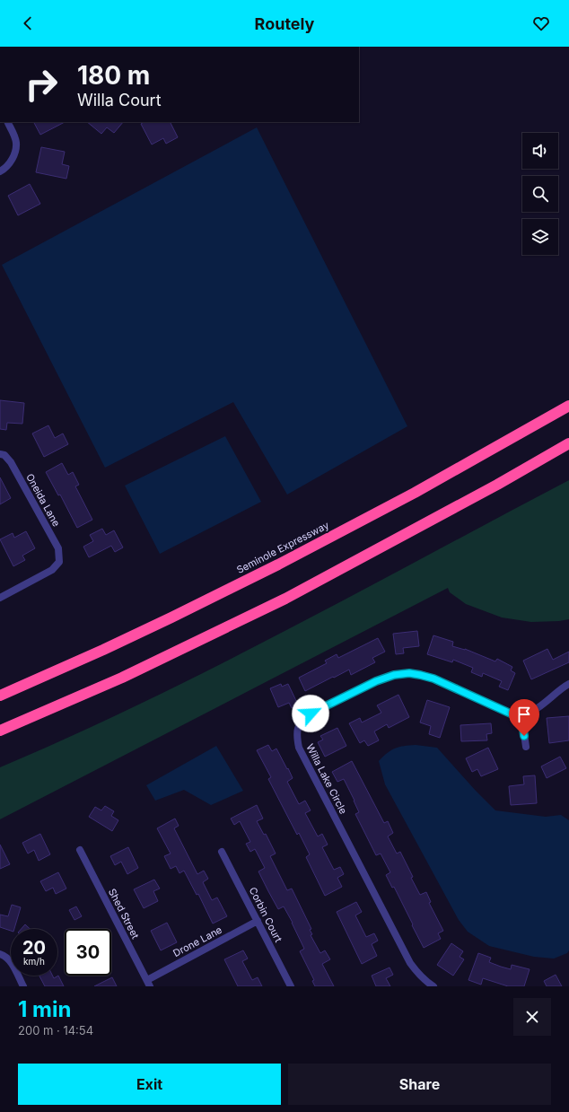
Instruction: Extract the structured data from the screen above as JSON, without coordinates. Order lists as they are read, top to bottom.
{
  "streets": {
    "highway": ["Seminole Expressway"],
    "street": [
      "Oneida Lane",
      "Willa Lake Circle",
      "Shed Street",
      "Corbin Court",
      "Drone Lane"
    ]
  },
  "crossings": [
    ["Shed Street", "Drone Lane"],
    ["Corbin Court", "Drone Lane"]
  ],
  "page": {
    "header": "Routely",
    "turn": ["180 m", "Willa Court"],
    "speed": "20 km/h",
    "limit": "30",
    "heading": ["1 min", "200 m · 14:54"],
    "buttons": ["Exit", "Share"]
  }
}
